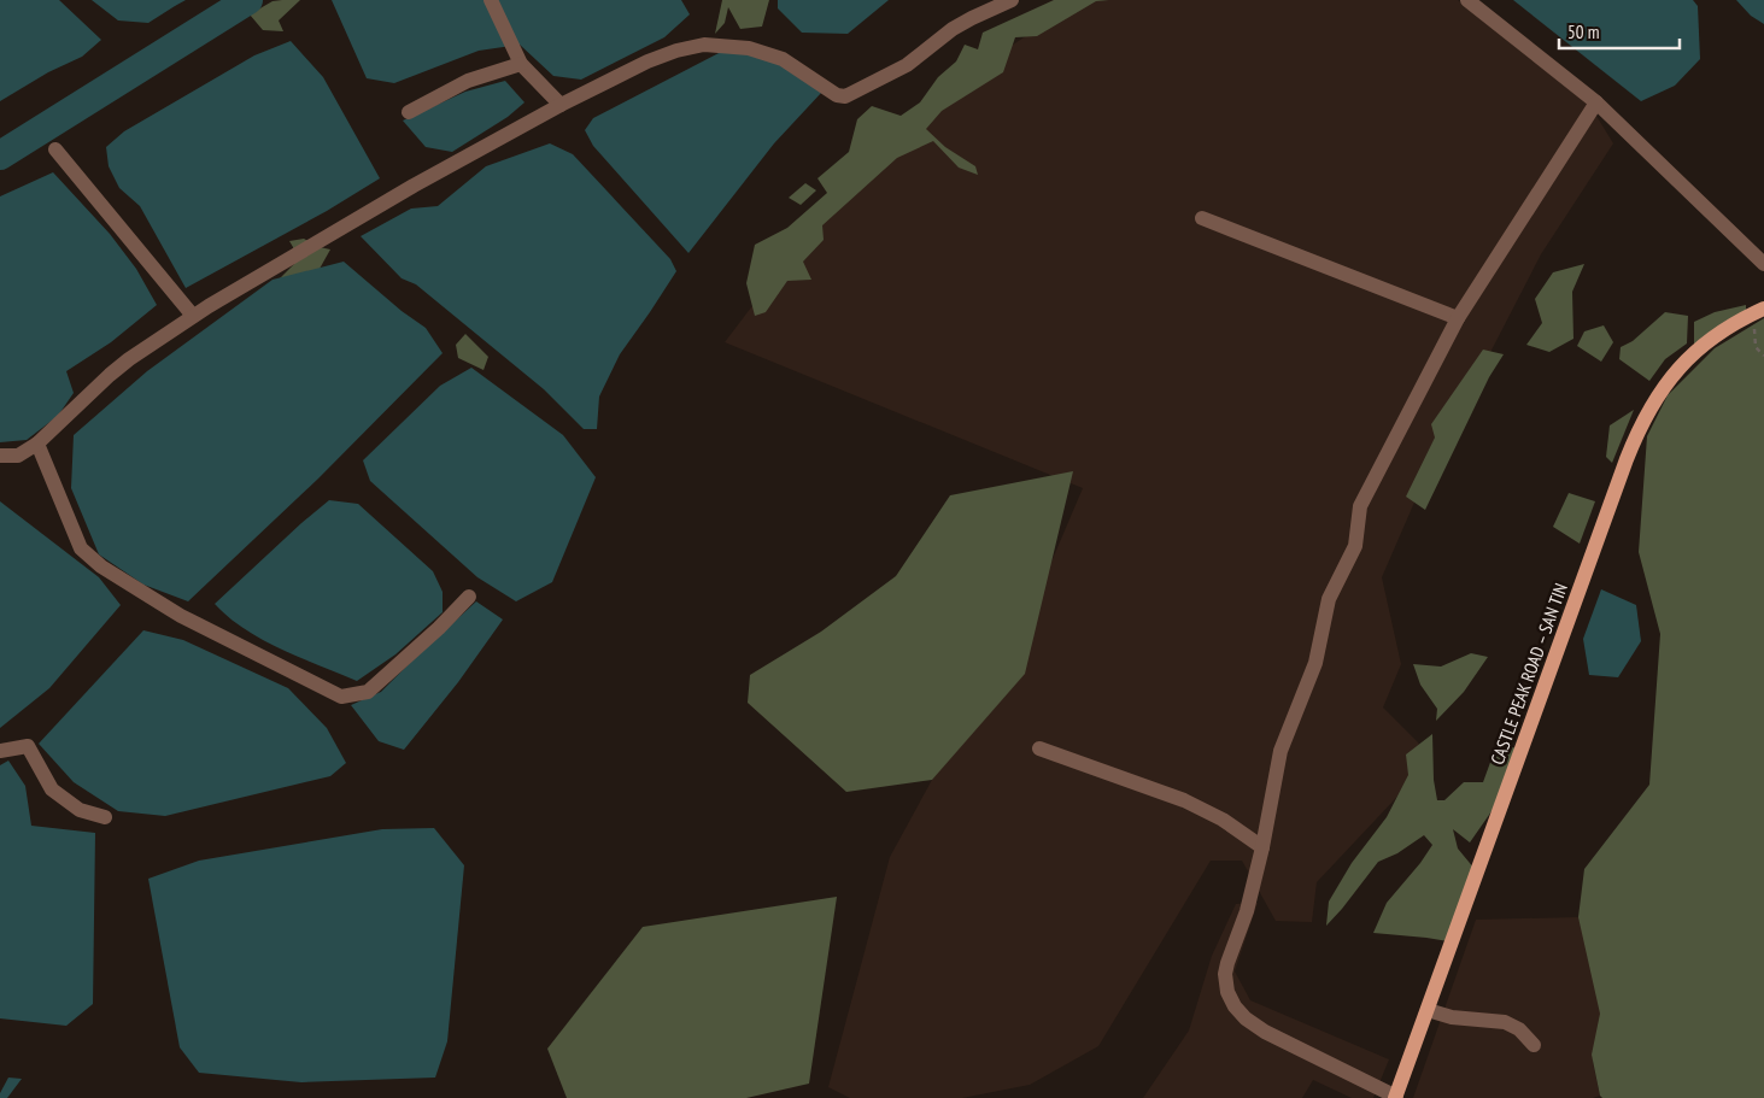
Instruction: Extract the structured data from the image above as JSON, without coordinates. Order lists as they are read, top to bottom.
{
  "streets": {
    "main road": ["CASTLE PEAK ROAD – SAN TIN"]
  },
  "scale_bar": "50 m"
}
